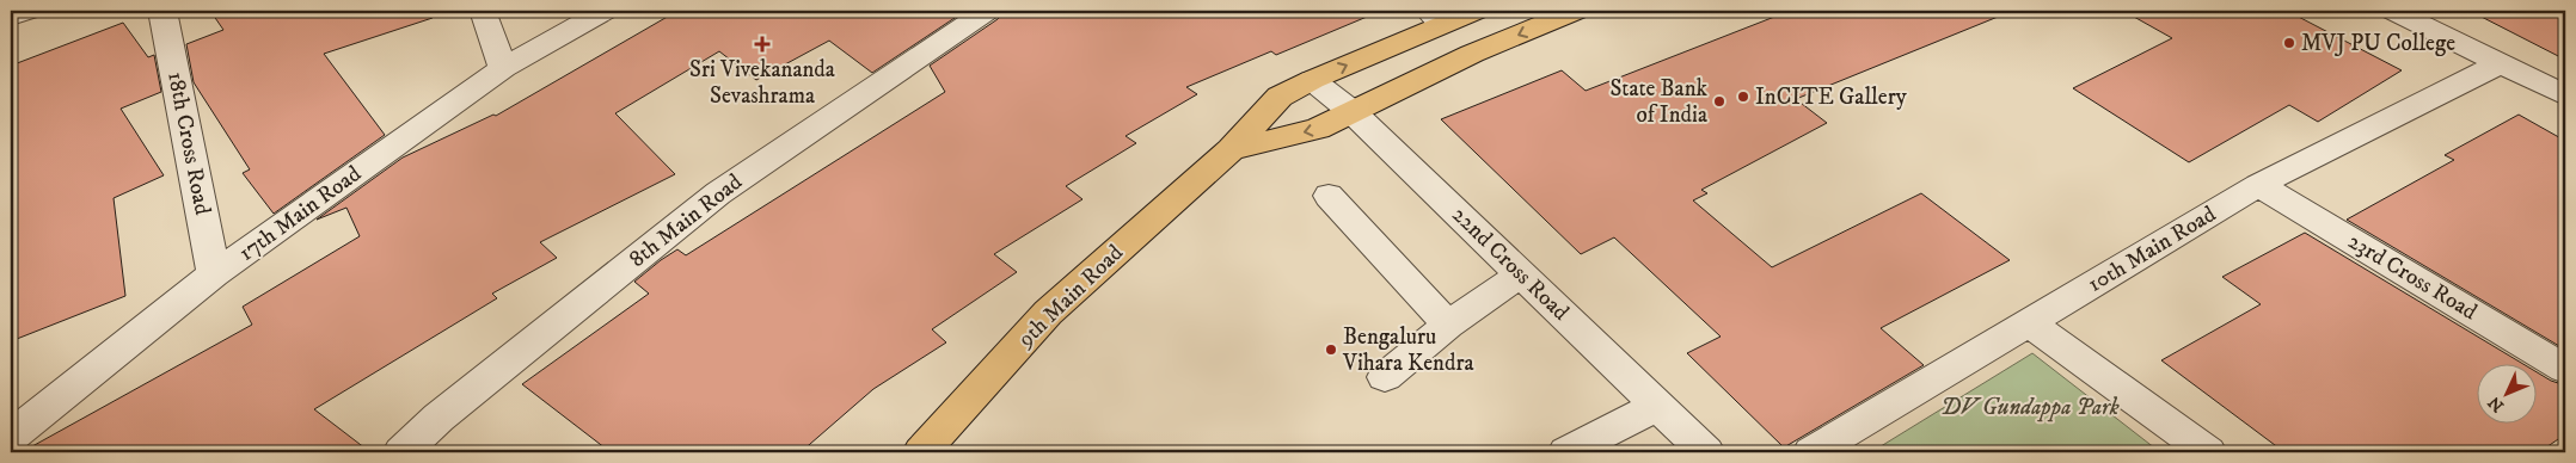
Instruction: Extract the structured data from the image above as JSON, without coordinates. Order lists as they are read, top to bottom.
{
  "streets": {
    "main road": ["9th Main Road"],
    "street": [
      "18th Cross Road",
      "17th Main Road",
      "8th Main Road",
      "10th Main Road",
      "22nd Cross Road",
      "23rd Cross Road"
    ]
  },
  "crossings": [
    ["18th Cross Road", "17th Main Road"],
    ["10th Main Road", "23rd Cross Road"],
    ["22nd Cross Road", "9th Main Road"]
  ],
  "parks": ["DV Gundappa Park"],
  "places": {
    "other": [
      "MVJ PU College",
      "InCITE Gallery",
      "State Bank of India",
      "Bengaluru Vihara Kendra"
    ],
    "health": ["Sri Vivekananda Sevashrama"]
  },
  "north": "bottom left"
}
